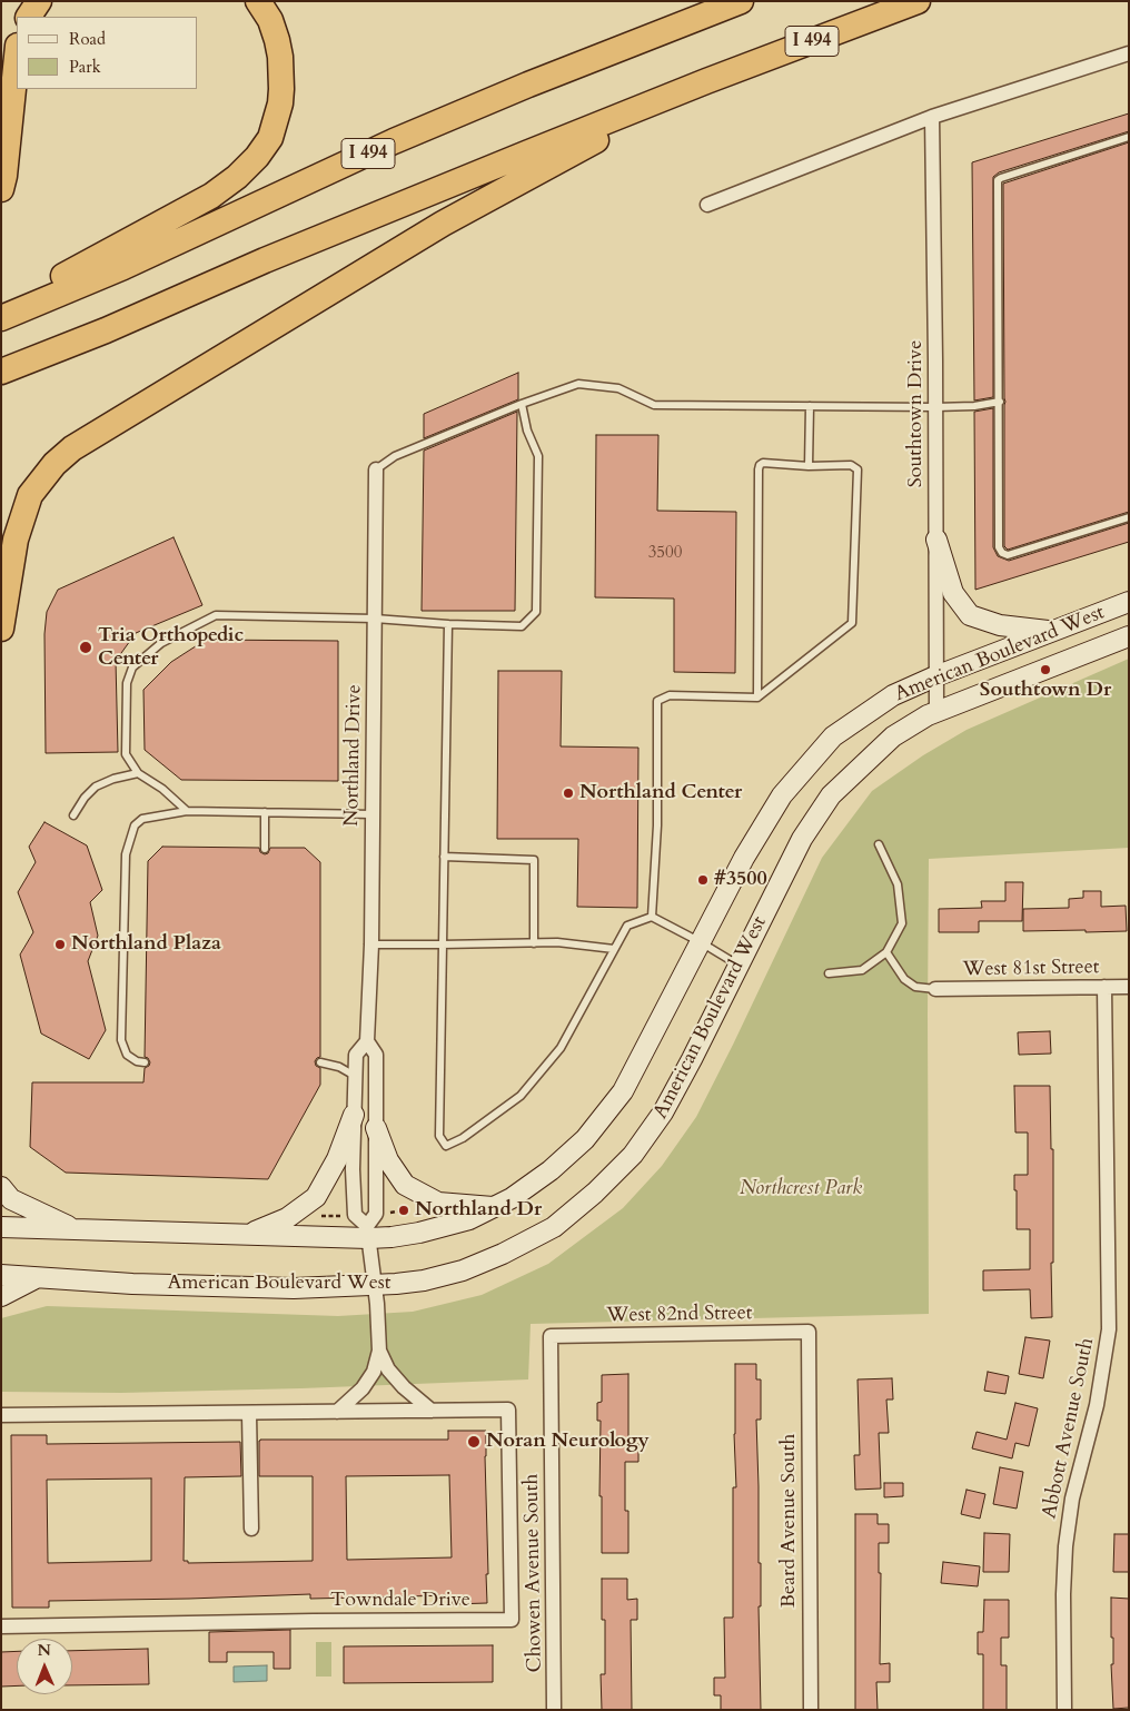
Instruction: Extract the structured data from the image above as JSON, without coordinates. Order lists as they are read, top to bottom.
{
  "streets": {
    "highway": ["I 494"],
    "main road": ["American Boulevard West"],
    "street": [
      "Southtown Drive",
      "Northland Drive",
      "West 81st Street",
      "West 82nd Street",
      "Abbott Avenue South",
      "Beard Avenue South",
      "Chowen Avenue South",
      "Towndale Drive"
    ]
  },
  "crossings": [
    ["Southtown Drive", "American Boulevard West"],
    ["American Boulevard West", "Northland Drive"],
    ["West 81st Street", "Abbott Avenue South"],
    ["West 82nd Street", "Beard Avenue South"],
    ["West 82nd Street", "Chowen Avenue South"]
  ],
  "parks": ["Northcrest Park"],
  "places": [
    "Tria Orthopedic Center",
    "Southtown Dr",
    "Northland Center",
    "#3500",
    "Northland Plaza",
    "Northland Dr",
    "Noran Neurology"
  ],
  "house_numbers": ["3500"],
  "legend": ["Road", "Park"],
  "north": "top"
}
